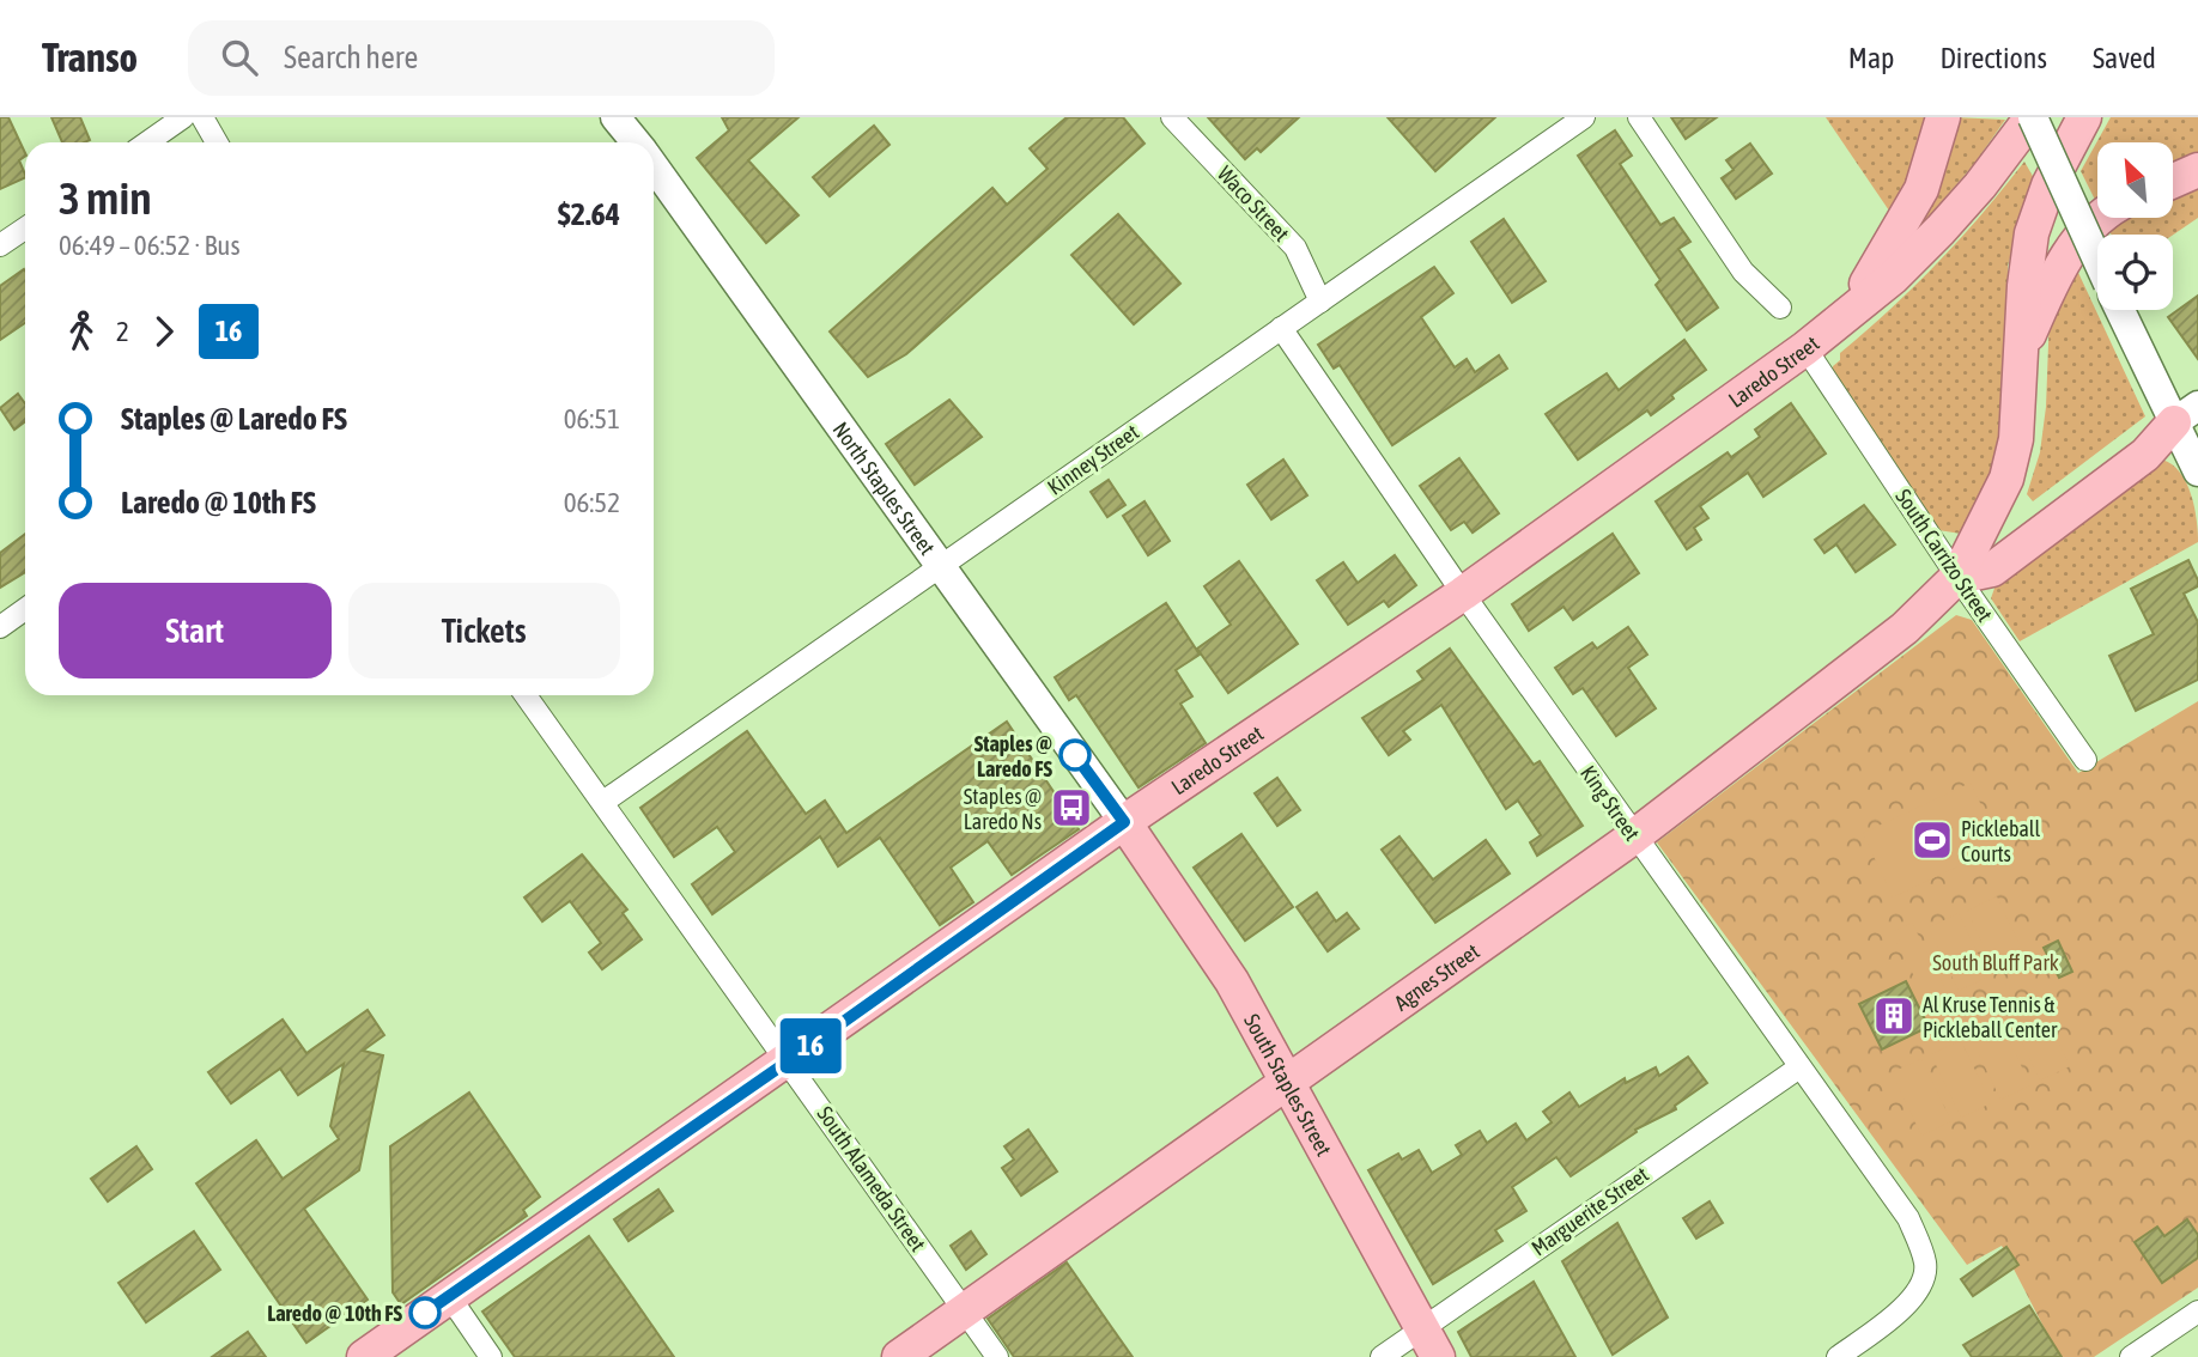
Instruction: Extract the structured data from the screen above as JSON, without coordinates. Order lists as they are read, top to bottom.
{
  "streets": {
    "main road": [
      "Laredo Street",
      "North Staples Street",
      "Agnes Street",
      "South Staples Street"
    ],
    "street": [
      "Waco Street",
      "Kinney Street",
      "South Carrizo Street",
      "King Street",
      "South Alameda Street",
      "Marguerite Street"
    ]
  },
  "crossings": [
    ["Waco Street", "Kinney Street"],
    ["Laredo Street", "North Staples Street"],
    ["Laredo Street", "South Carrizo Street"],
    ["Laredo Street", "King Street"],
    ["Laredo Street", "South Staples Street"],
    ["Laredo Street", "South Alameda Street"],
    ["Kinney Street", "North Staples Street"],
    ["Kinney Street", "King Street"],
    ["Kinney Street", "South Alameda Street"],
    ["North Staples Street", "South Staples Street"],
    ["South Carrizo Street", "Agnes Street"],
    ["King Street", "Agnes Street"],
    ["King Street", "Marguerite Street"],
    ["Agnes Street", "South Staples Street"],
    ["Agnes Street", "South Alameda Street"],
    ["South Staples Street", "Marguerite Street"]
  ],
  "parks": ["South Bluff Park"],
  "places": {
    "other": ["Staples @ Laredo FS", "Laredo @ 10th FS"],
    "bus stop": ["Staples @ Laredo Ns"],
    "sports": ["Pickleball Courts"],
    "building": ["Al Kruse Tennis & Pickleball Center"]
  },
  "lines": ["bus line 16"],
  "north": "top left",
  "page": {
    "header": "Transo",
    "search": "Search here",
    "nav": ["Map", "Directions", "Saved"],
    "on_map": "16",
    "heading": ["3 min", "06:49 – 06:52 · Bus", "$2.64"],
    "legs": ["2", "16"],
    "list": [
      {
        "name": "Staples @ Laredo FS",
        "value": "06:51"
      },
      {
        "name": "Laredo @ 10th FS",
        "value": "06:52"
      }
    ],
    "buttons": ["Start", "Tickets"]
  }
}
